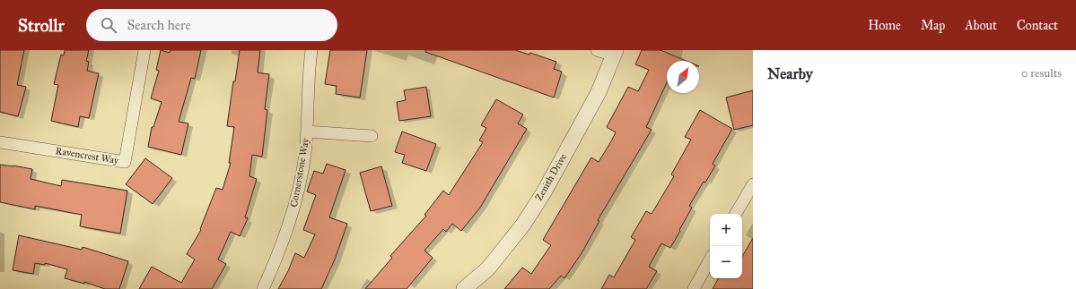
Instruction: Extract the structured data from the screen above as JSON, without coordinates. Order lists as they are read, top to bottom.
{
  "streets": {
    "street": ["Ravencrest Way", "Cornerstone Way", "Zenith Drive"]
  },
  "north": "top right",
  "page": {
    "header": "Strollr",
    "search": "Search here",
    "nav": [
      "Home",
      "Map",
      "About",
      "Contact"
    ],
    "heading": ["Nearby", "0 results"],
    "map_buttons": ["+", "−"]
  }
}
